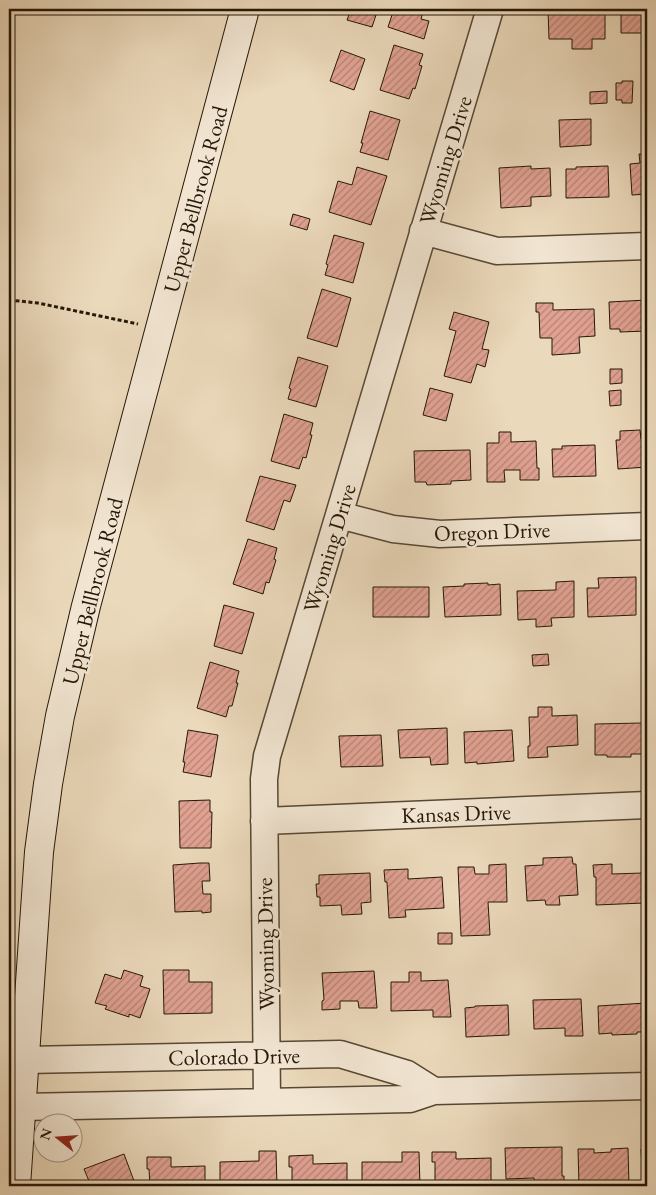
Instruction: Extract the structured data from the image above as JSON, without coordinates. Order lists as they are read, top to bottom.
{
  "streets": {
    "main road": ["Upper Bellbrook Road"],
    "street": [
      "Wyoming Drive",
      "Oregon Drive",
      "Kansas Drive",
      "Colorado Drive"
    ]
  },
  "crossings": [
    ["Wyoming Drive", "Oregon Drive"],
    ["Wyoming Drive", "Kansas Drive"],
    ["Wyoming Drive", "Colorado Drive"],
    ["Upper Bellbrook Road", "Colorado Drive"]
  ],
  "north": "left"
}
